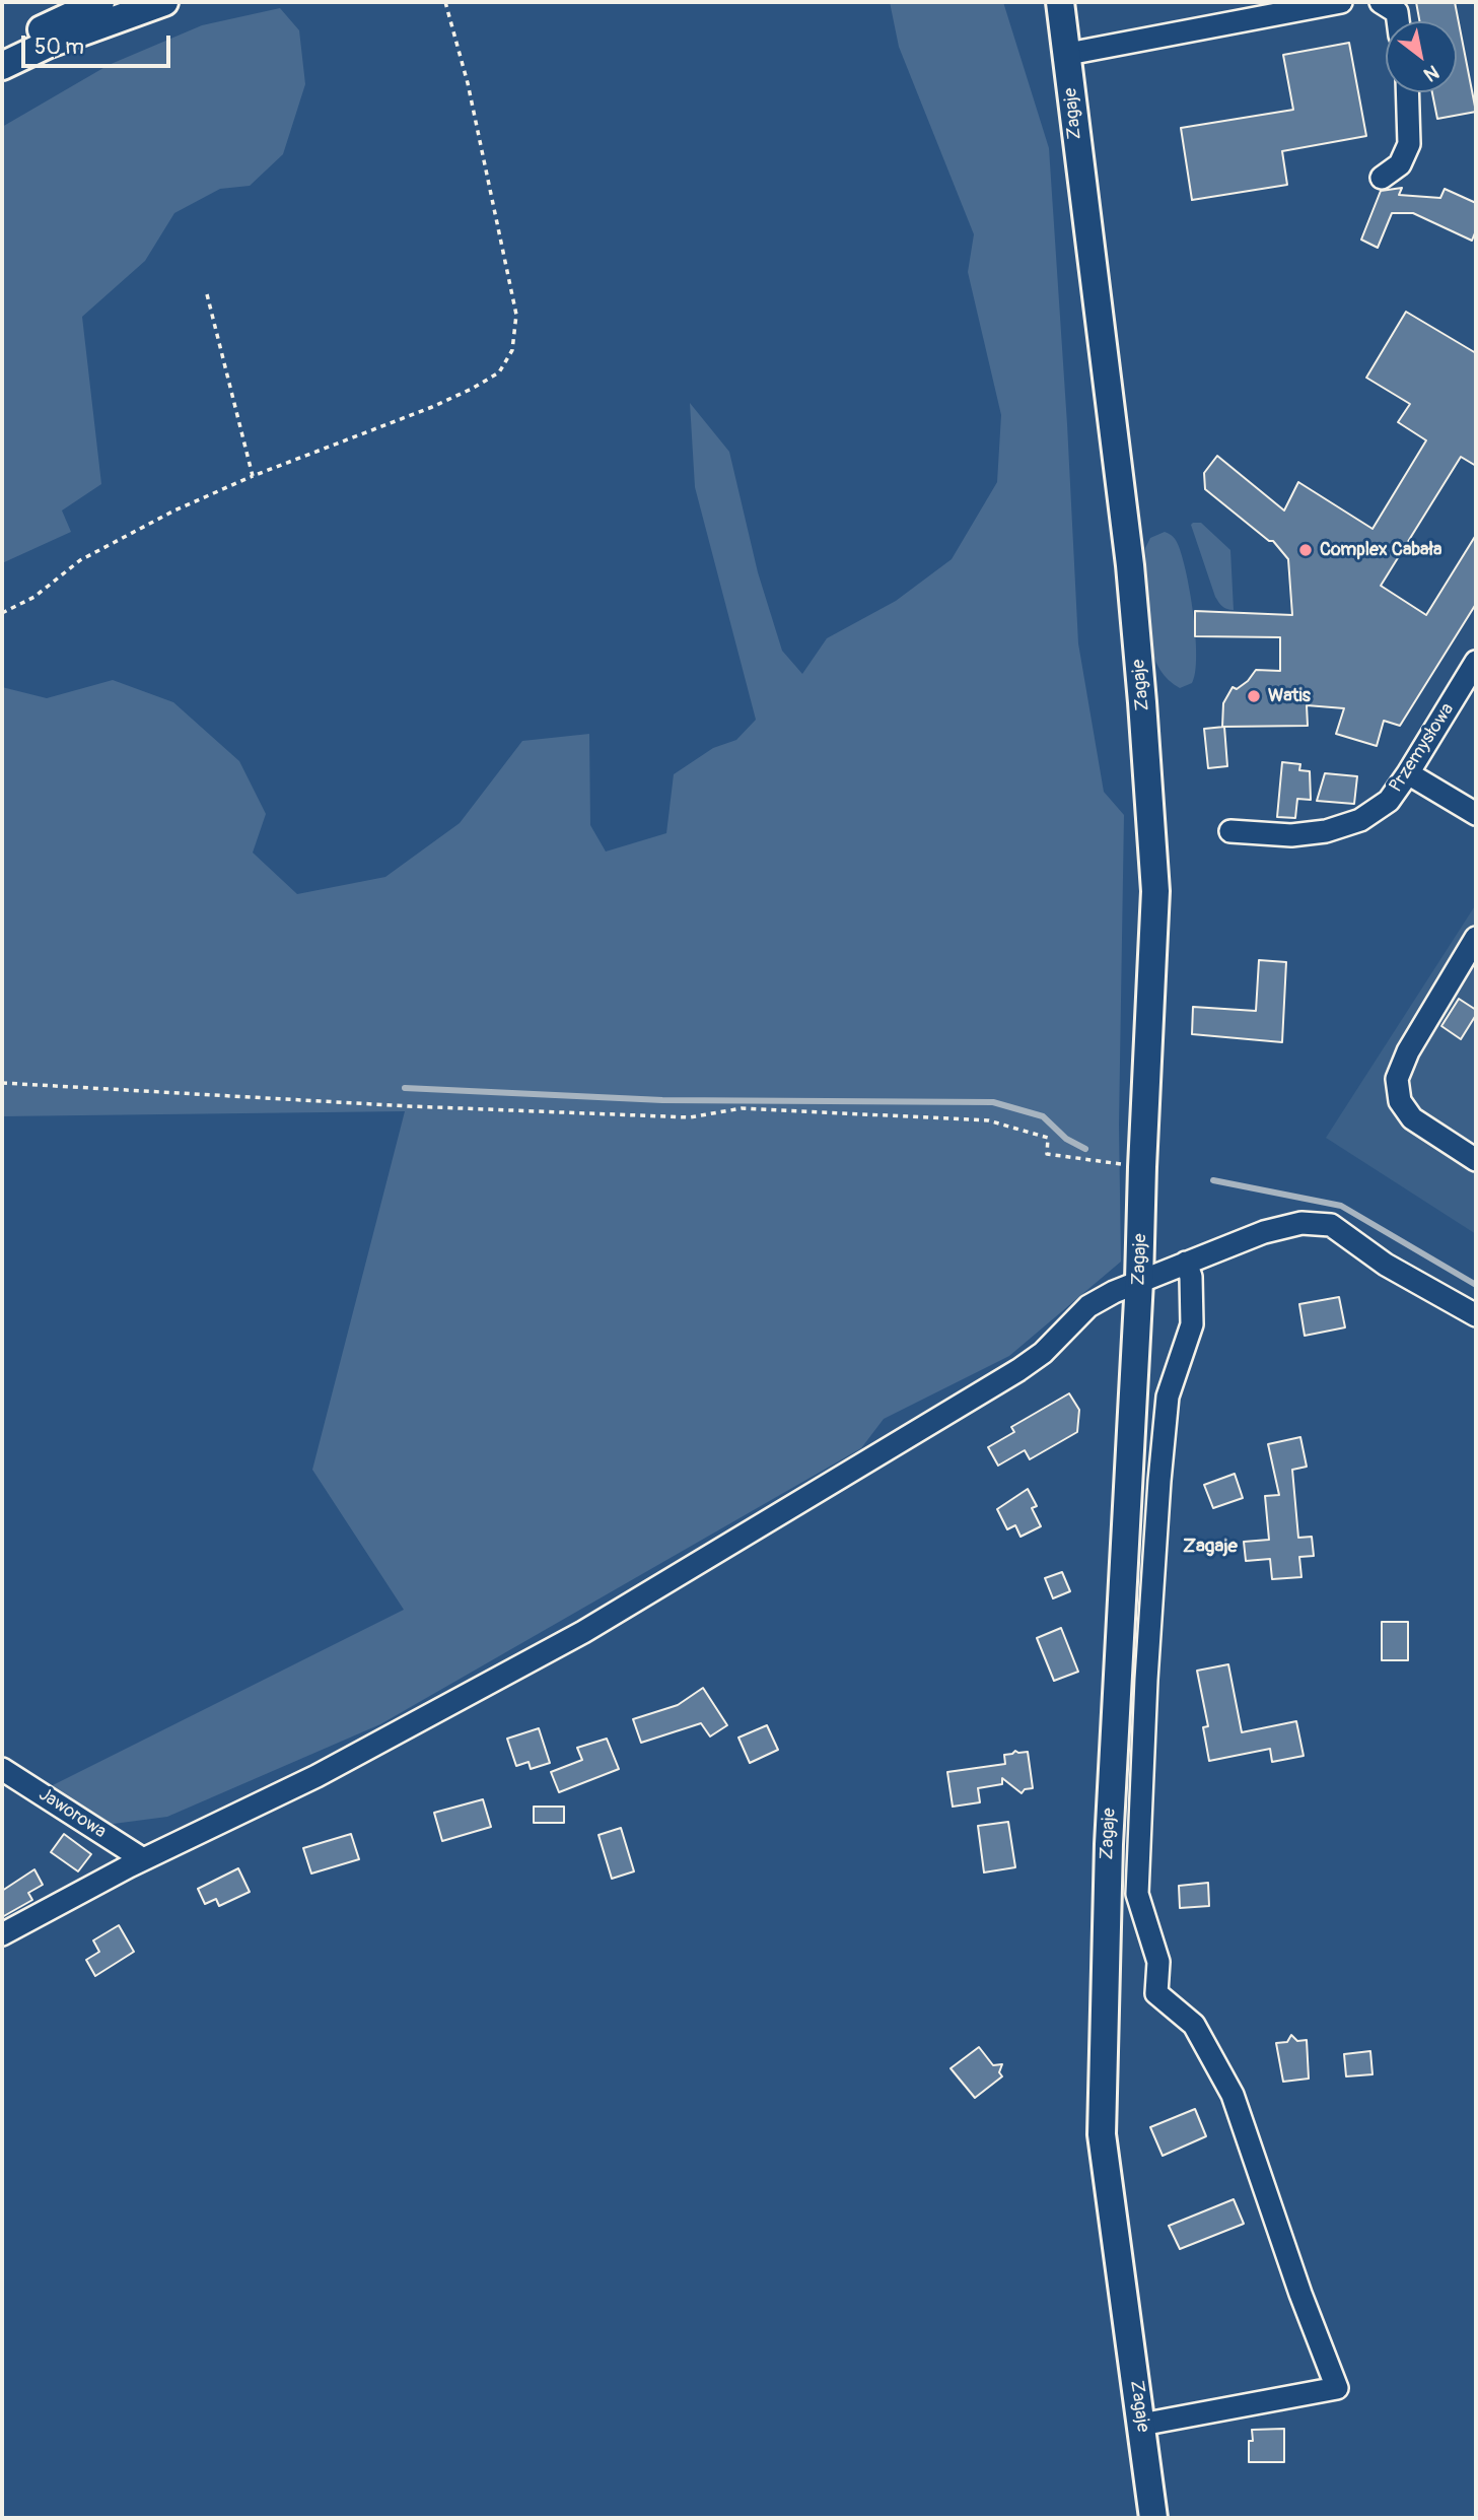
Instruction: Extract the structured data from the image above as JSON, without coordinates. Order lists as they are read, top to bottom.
{
  "streets": {
    "main road": ["Zagaje"],
    "street": ["Przemysłowa", "Jaworowa"]
  },
  "districts": ["Zagaje"],
  "places": ["Complex Cabała", "Watis"],
  "scale_bar": "50 m",
  "north": "bottom right"
}
